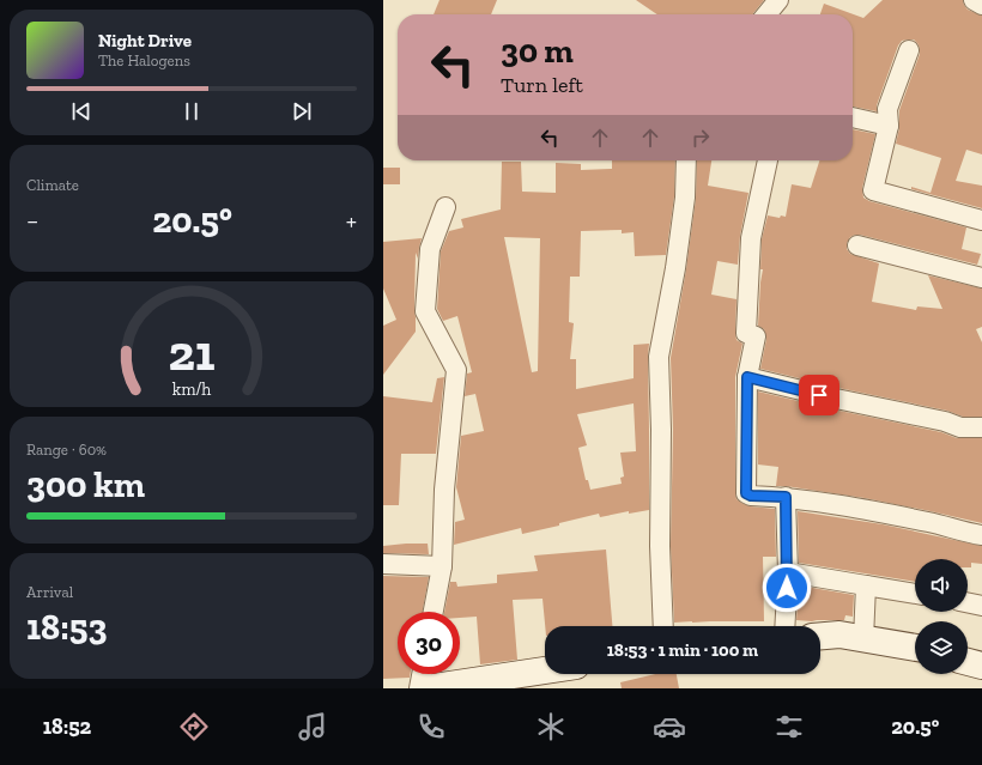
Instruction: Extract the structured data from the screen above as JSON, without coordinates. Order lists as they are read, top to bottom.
{
  "page": {
    "turn": ["30 m", "Turn left"],
    "song": ["Night Drive", "The Halogens"],
    "tile": [
      "Climate",
      ["Range · 60%", "300 km"],
      ["Arrival", "18:53"]
    ],
    "heat": ["−", "20.5°", "+"],
    "limit": "30",
    "trip": "18:53 · 1 min · 100 m",
    "tabs": ["18:52", "20.5°"],
    "gauge": ["21", "km/h"]
  }
}
